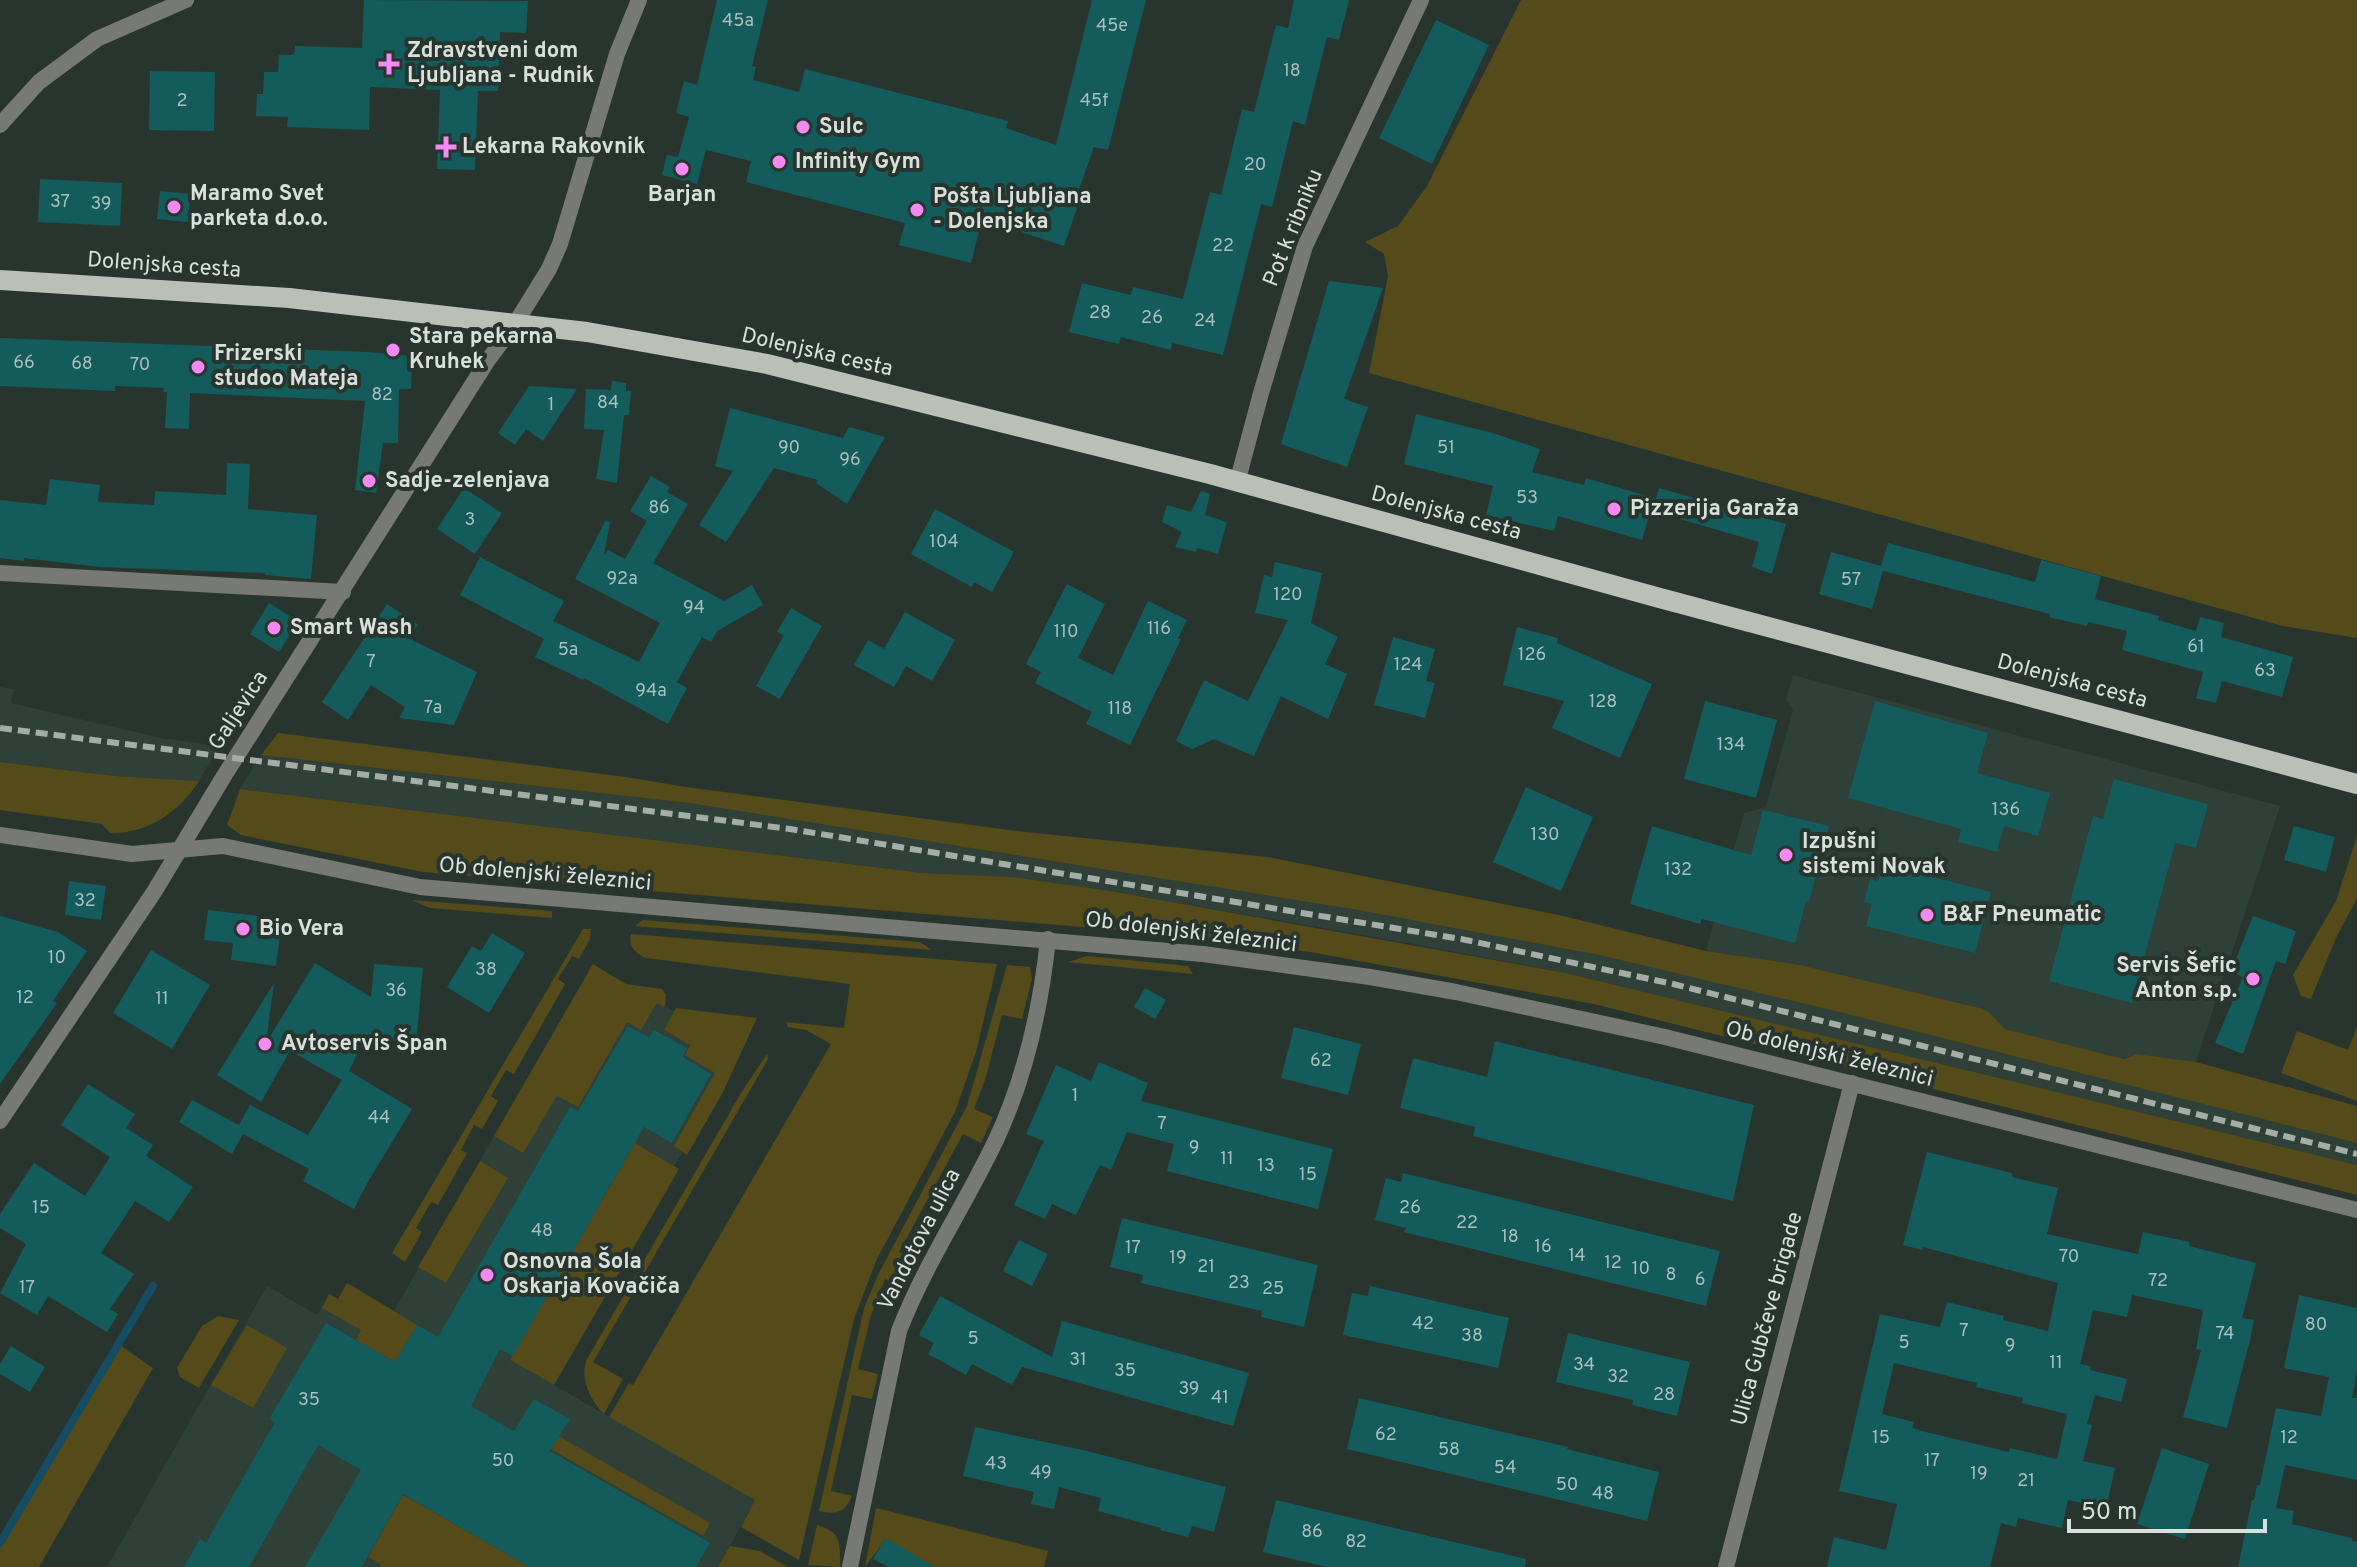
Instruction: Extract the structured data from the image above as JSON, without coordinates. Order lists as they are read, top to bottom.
{
  "streets": {
    "main road": ["Dolenjska cesta"],
    "street": [
      "Pot k ribniku",
      "Galjevica",
      "Ob dolenjski železnici",
      "Vandotova ulica",
      "Ulica Gubčeve brigade"
    ]
  },
  "crossings": [
    ["Pot k ribniku", "Dolenjska cesta"],
    ["Dolenjska cesta", "Galjevica"],
    ["Galjevica", "Ob dolenjski železnici"],
    ["Ob dolenjski železnici", "Vandotova ulica"],
    ["Ob dolenjski železnici", "Ulica Gubčeve brigade"]
  ],
  "places": {
    "health": ["Zdravstveni dom Ljubljana - Rudnik", "Lekarna Rakovnik"],
    "other": [
      "Sulc",
      "Infinity Gym",
      "Barjan",
      "Maramo Svet parketa d.o.o.",
      "Pošta Ljubljana - Dolenjska",
      "Stara pekarna Kruhek",
      "Frizerski studoo Mateja",
      "Sadje-zelenjava",
      "Pizzerija Garaža",
      "Smart Wash",
      "Izpušni sistemi Novak",
      "B&F Pneumatic",
      "Bio Vera",
      "Servis Šefic Anton s.p.",
      "Avtoservis Špan",
      "Osnovna Šola Oskarja Kovačiča"
    ]
  },
  "house_numbers": [
    "45a",
    "45e",
    "18",
    "2",
    "45f",
    "20",
    "37",
    "39",
    "22",
    "28",
    "26",
    "24",
    "66",
    "68",
    "70",
    "82",
    "84",
    "1",
    "90",
    "51",
    "96",
    "53",
    "86",
    "3",
    "104",
    "92a",
    "57",
    "120",
    "94",
    "116",
    "110",
    "61",
    "5a",
    "126",
    "7",
    "124",
    "63",
    "94a",
    "128",
    "7a",
    "118",
    "134",
    "136",
    "130",
    "132",
    "32",
    "10",
    "38",
    "36",
    "12",
    "11",
    "62",
    "1",
    "44",
    "7",
    "9",
    "11",
    "13",
    "15",
    "15",
    "26",
    "22",
    "48",
    "18",
    "16",
    "17",
    "14",
    "70",
    "19",
    "12",
    "21",
    "10",
    "8",
    "6",
    "72",
    "23",
    "17",
    "25",
    "42",
    "80",
    "7",
    "74",
    "38",
    "5",
    "5",
    "9",
    "31",
    "11",
    "34",
    "35",
    "32",
    "39",
    "28",
    "41",
    "35",
    "62",
    "15",
    "12",
    "58",
    "50",
    "17",
    "43",
    "54",
    "49",
    "19",
    "21",
    "50",
    "48",
    "86",
    "82"
  ],
  "scale_bar": "50 m"
}
